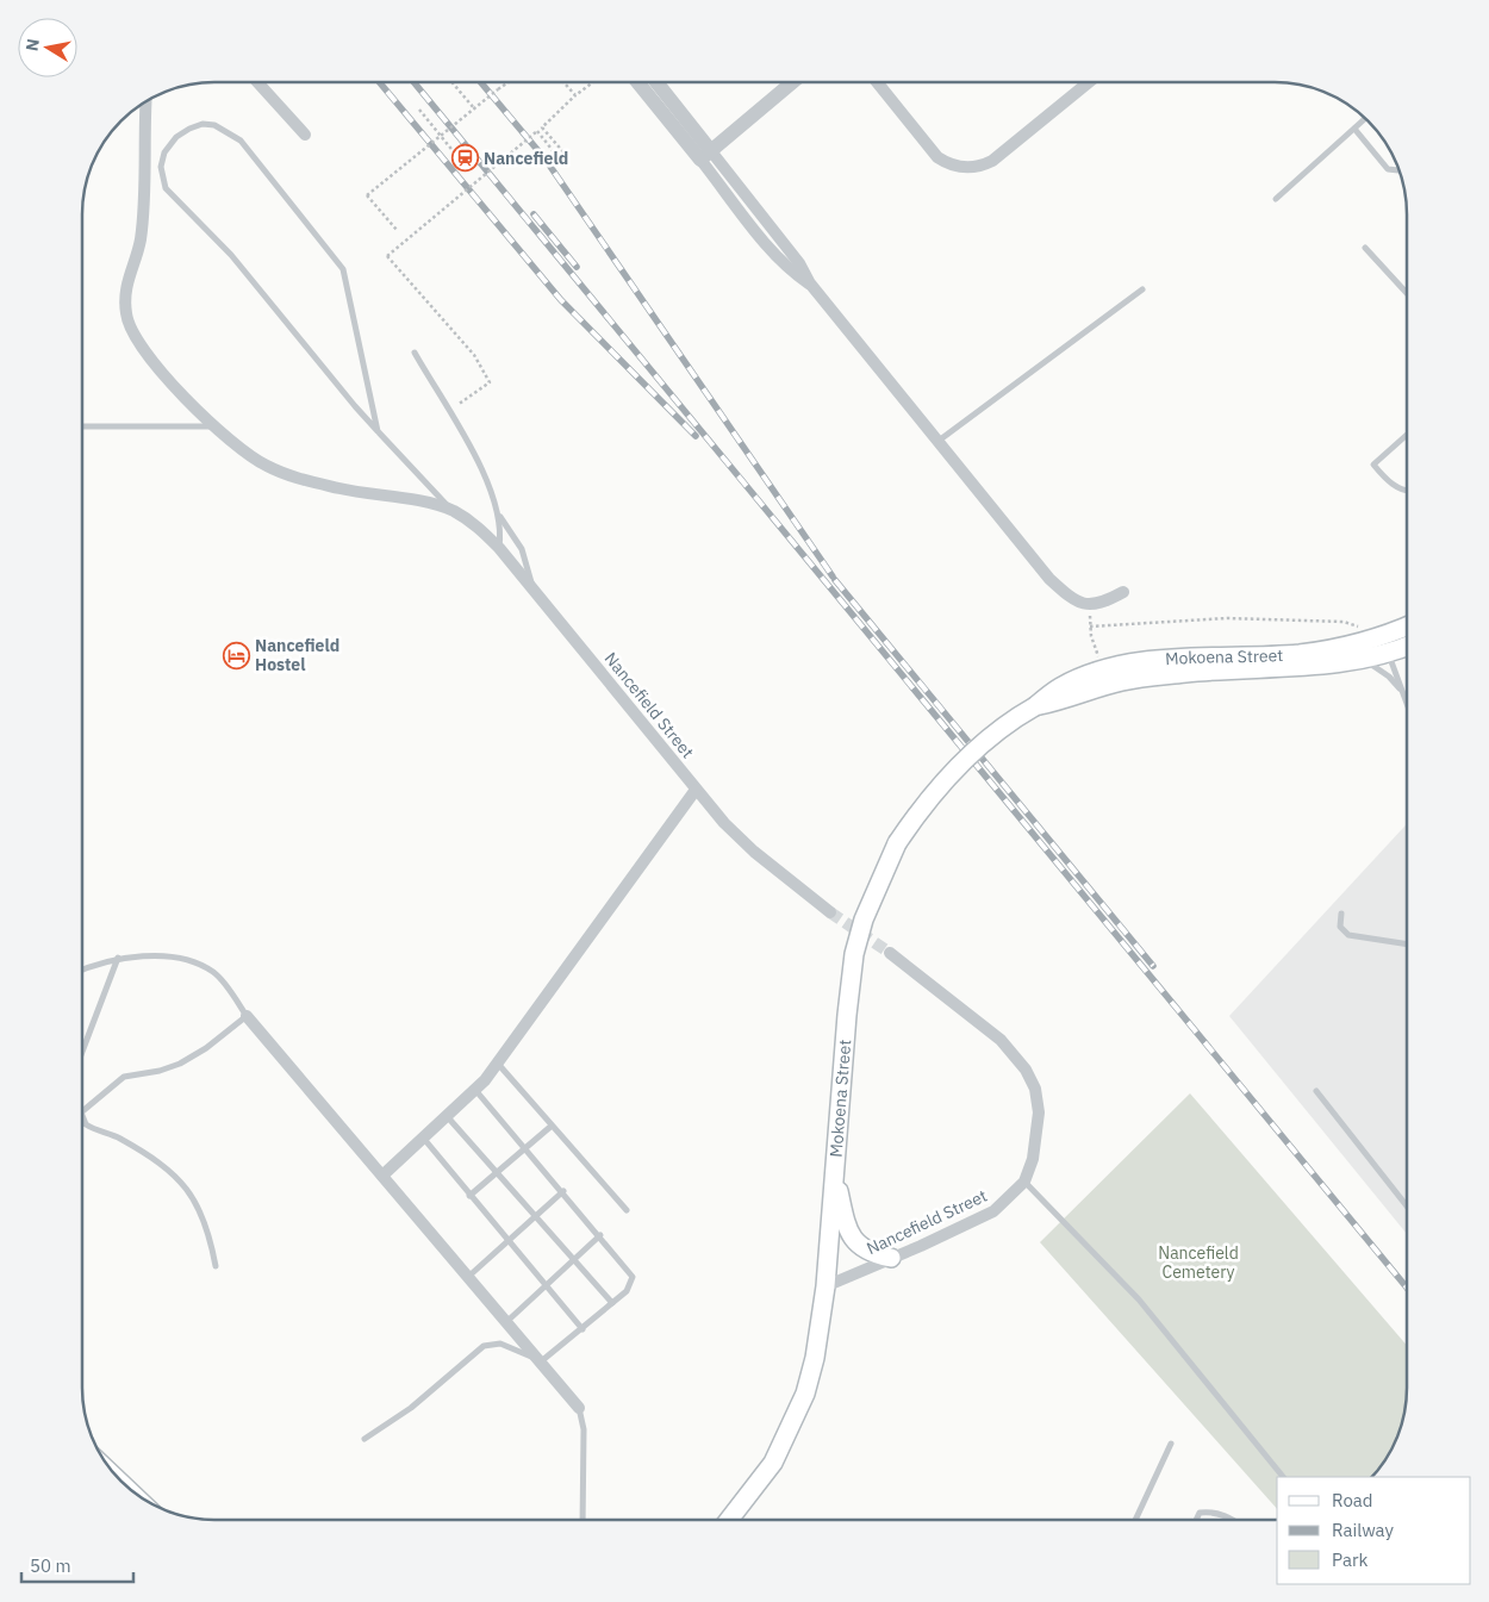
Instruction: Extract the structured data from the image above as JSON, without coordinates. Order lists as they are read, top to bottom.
{
  "streets": {
    "main road": ["Mokoena Street"],
    "street": ["Nancefield Street"]
  },
  "crossings": [
    ["Mokoena Street", "Nancefield Street"]
  ],
  "parks": ["Nancefield Cemetery"],
  "places": {
    "station": ["Nancefield"],
    "hotel": ["Nancefield Hostel"]
  },
  "legend": ["Road", "Railway", "Park"],
  "scale_bar": "50 m",
  "north": "left"
}
